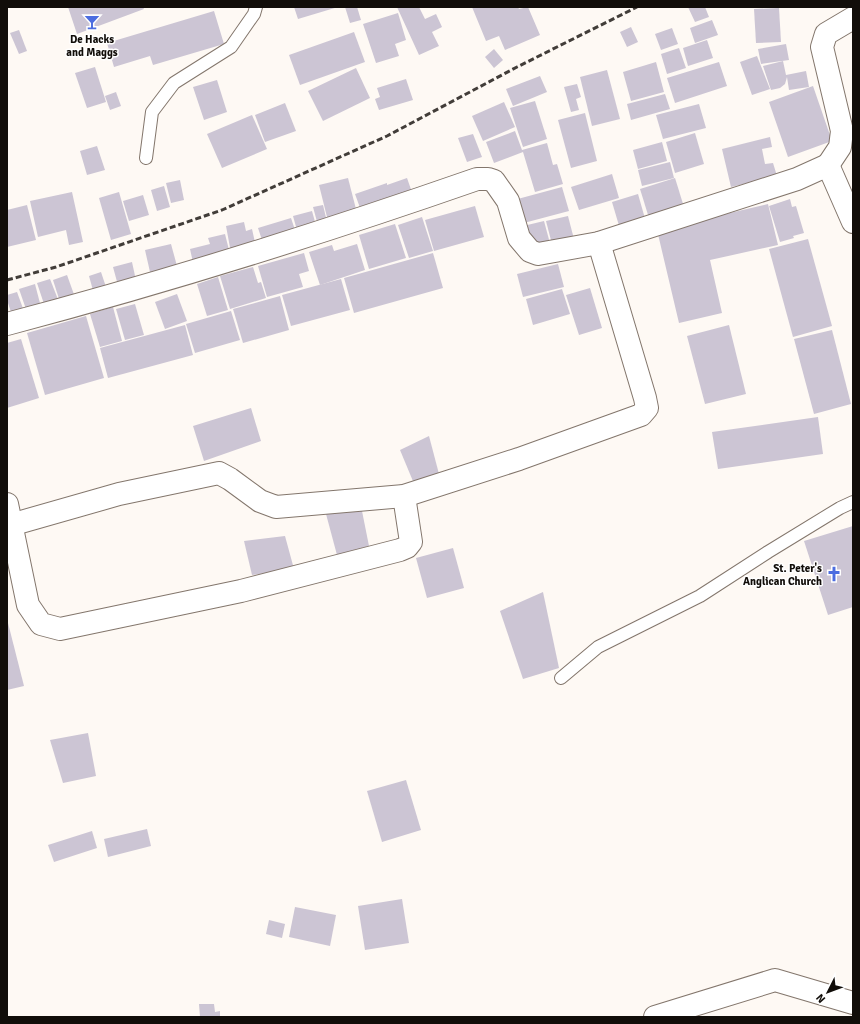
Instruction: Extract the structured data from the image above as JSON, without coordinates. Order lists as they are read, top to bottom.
{
  "places": {
    "bar": ["De Hacks and Maggs"],
    "church": ["St. Peter's Anglican Church"]
  },
  "north": "bottom left"
}
